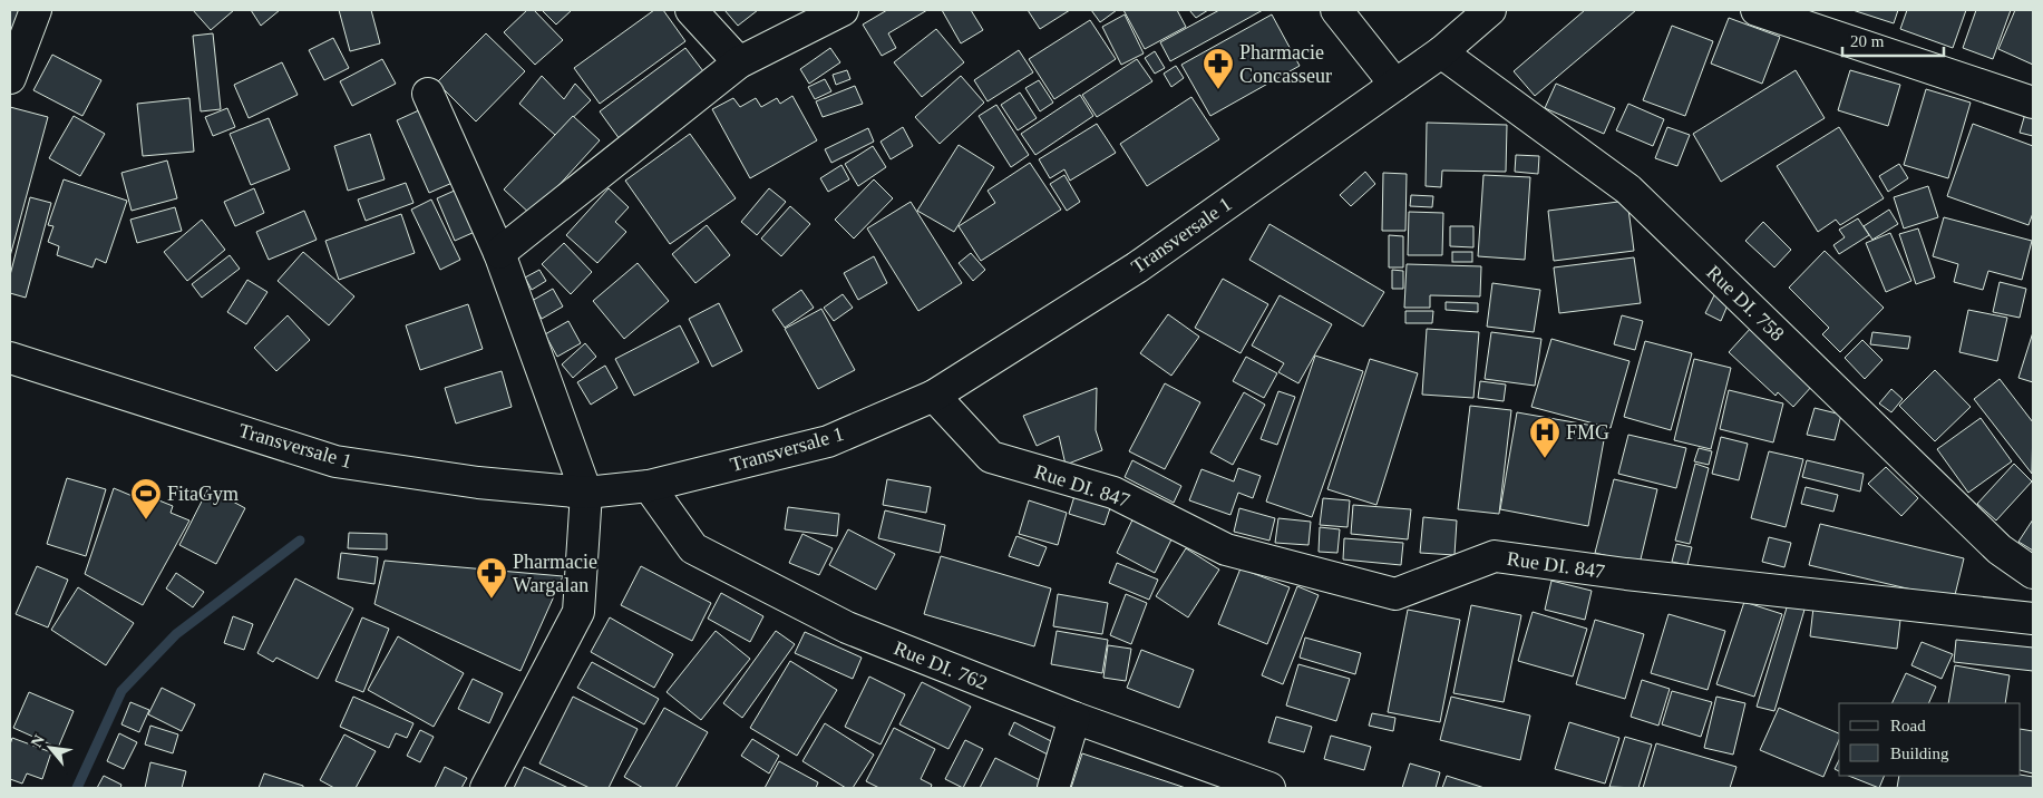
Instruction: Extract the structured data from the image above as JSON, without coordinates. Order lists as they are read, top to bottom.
{
  "streets": {
    "street": [
      "Transversale 1",
      "Rue DI. 758",
      "Rue DI. 847",
      "Rue DI. 762"
    ]
  },
  "crossings": [
    ["Transversale 1", "Rue DI. 758"],
    ["Transversale 1", "Rue DI. 847"],
    ["Transversale 1", "Rue DI. 762"]
  ],
  "places": {
    "pharmacy": ["Pharmacie Concasseur", "Pharmacie Wargalan"],
    "hospital": ["FMG"],
    "sports": ["FitaGym"]
  },
  "legend": ["Road", "Building"],
  "scale_bar": "20 m",
  "north": "top left"
}
